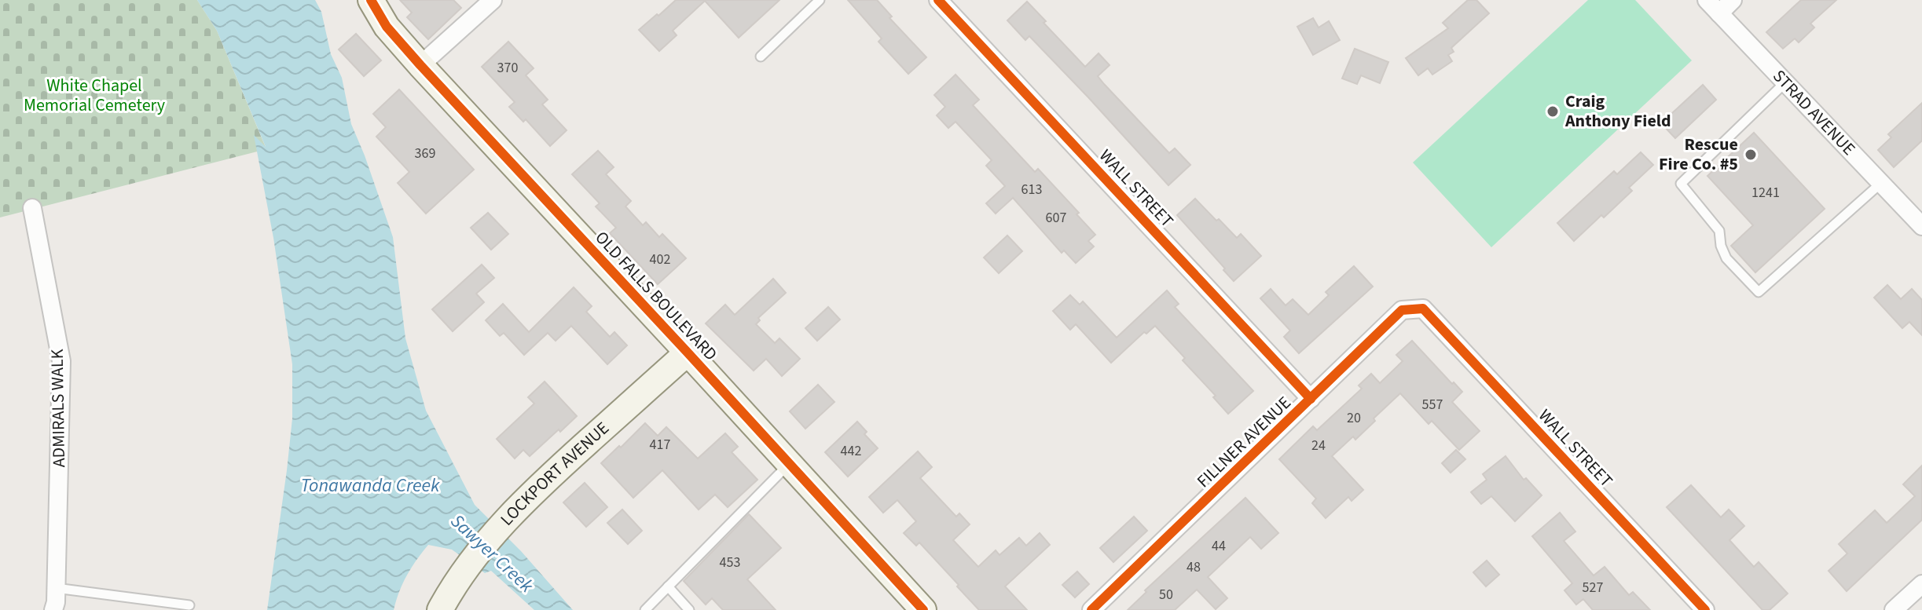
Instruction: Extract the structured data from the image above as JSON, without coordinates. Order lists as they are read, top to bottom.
{
  "streets": {
    "street": [
      "STRAD AVENUE",
      "WALL STREET",
      "OLD FALLS BOULEVARD",
      "ADMIRALS WALK",
      "FILLNER AVENUE",
      "LOCKPORT AVENUE"
    ]
  },
  "crossings": [
    ["WALL STREET", "FILLNER AVENUE"],
    ["OLD FALLS BOULEVARD", "LOCKPORT AVENUE"]
  ],
  "water": ["Tonawanda Creek", "Sawyer Creek"],
  "parks": ["White Chapel Memorial Cemetery"],
  "places": ["Craig Anthony Field", "Rescue Fire Co. #5"],
  "house_numbers": [
    "370",
    "369",
    "613",
    "1241",
    "607",
    "402",
    "557",
    "20",
    "417",
    "24",
    "442",
    "44",
    "453",
    "48",
    "527",
    "50"
  ]
}
